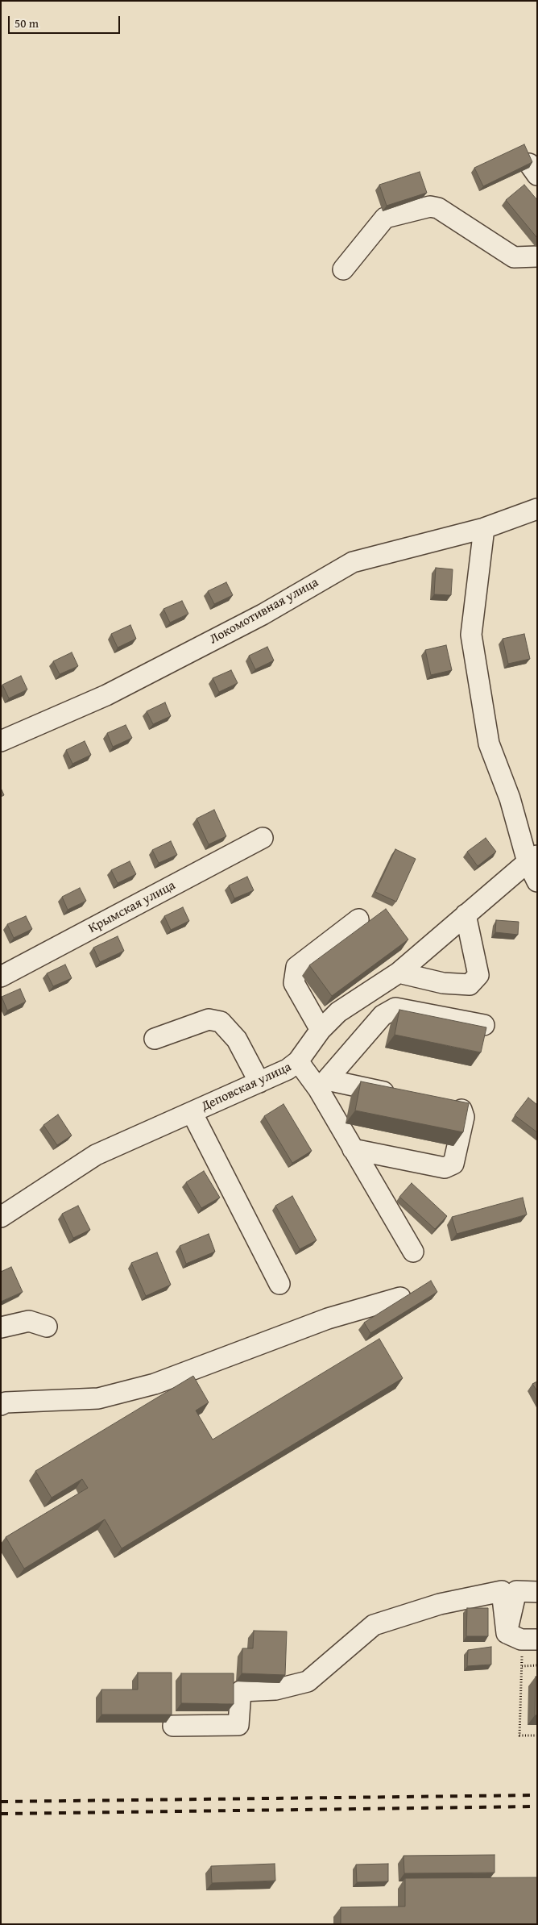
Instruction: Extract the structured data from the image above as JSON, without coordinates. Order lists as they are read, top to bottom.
{
  "streets": {
    "street": ["Локомотивная улица", "Крымская улица", "Деповская улица"]
  },
  "scale_bar": "50 m"
}
